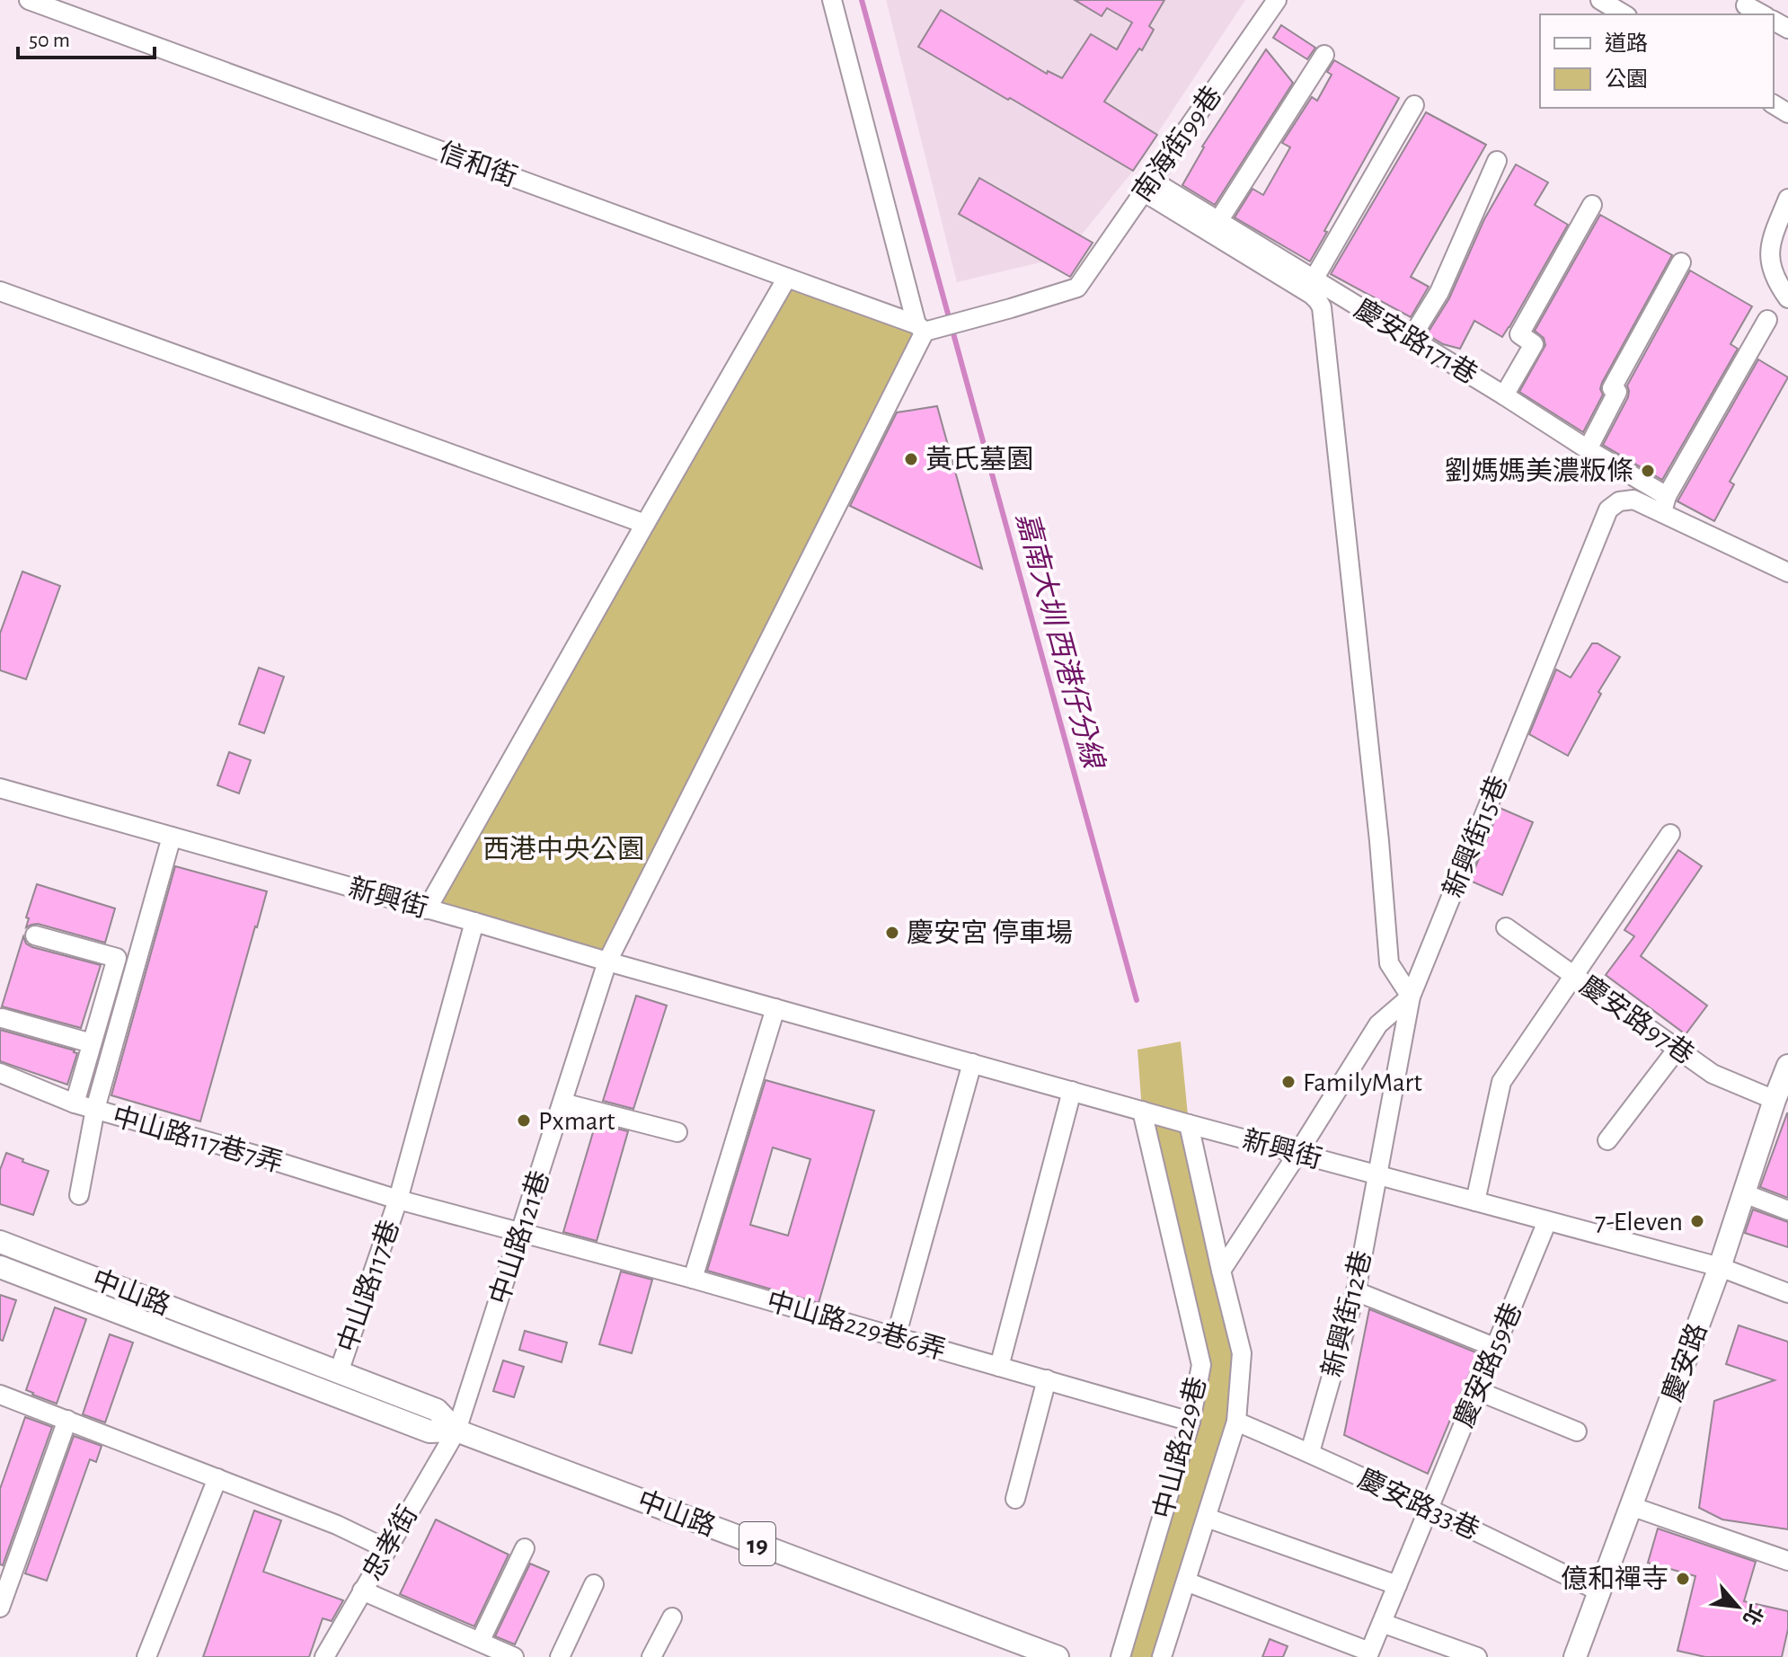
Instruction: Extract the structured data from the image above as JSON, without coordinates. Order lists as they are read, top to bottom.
{
  "streets": {
    "main road": ["中山路", "慶安路", "19"],
    "street": [
      "南海街99巷",
      "信和街",
      "慶安路171巷",
      "新興街15巷",
      "新興街",
      "慶安路97巷",
      "中山路117巷7弄",
      "中山路121巷",
      "中山路117巷",
      "新興街12巷",
      "中山路229巷6弄",
      "慶安路59巷",
      "中山路229巷",
      "慶安路33巷",
      "忠孝街"
    ]
  },
  "crossings": [
    ["南海街99巷", "信和街"],
    ["南海街99巷", "慶安路171巷"],
    ["南海街99巷", "中山路121巷"],
    ["信和街", "中山路121巷"],
    ["慶安路171巷", "新興街15巷"],
    ["新興街15巷", "新興街"],
    ["新興街15巷", "新興街12巷"],
    ["新興街", "中山路121巷"],
    ["新興街", "中山路117巷"],
    ["新興街", "新興街12巷"],
    ["新興街", "慶安路"],
    ["新興街", "慶安路59巷"],
    ["新興街", "中山路229巷"],
    ["慶安路97巷", "慶安路"],
    ["中山路117巷7弄", "中山路121巷"],
    ["中山路117巷7弄", "中山路117巷"],
    ["中山路117巷7弄", "中山路229巷6弄"],
    ["中山路121巷", "中山路"],
    ["中山路121巷", "中山路229巷6弄"],
    ["中山路121巷", "忠孝街"],
    ["中山路117巷", "中山路"],
    ["中山路", "忠孝街"],
    ["新興街12巷", "慶安路33巷"],
    ["中山路229巷6弄", "中山路229巷"],
    ["慶安路", "慶安路33巷"],
    ["慶安路59巷", "慶安路33巷"]
  ],
  "water": ["嘉南大圳 西港仔分線"],
  "parks": ["西港中央公園"],
  "places": [
    "黃氏墓園",
    "劉媽媽美濃粄條",
    "慶安宮 停車場",
    "FamilyMart",
    "Pxmart",
    "7-Eleven",
    "億和禪寺"
  ],
  "legend": ["道路", "公園"],
  "scale_bar": "50 m",
  "north": "bottom right"
}
